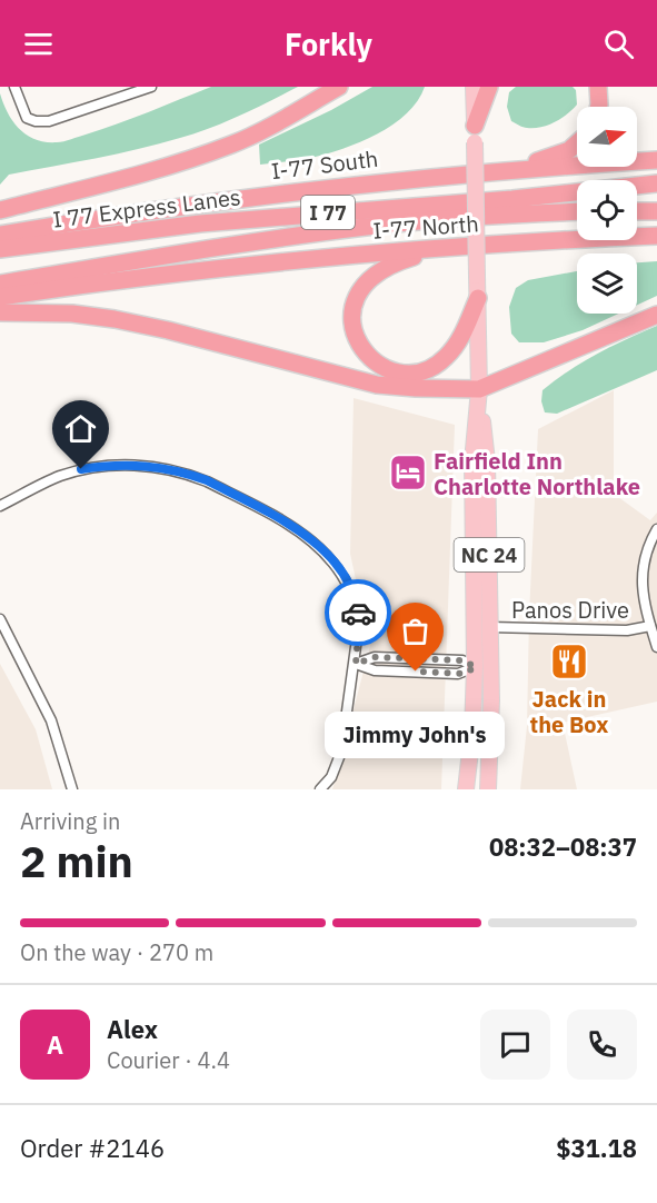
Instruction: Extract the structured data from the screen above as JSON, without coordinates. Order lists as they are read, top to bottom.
{
  "streets": {
    "highway": [
      "I-77 South",
      "I 77 Express Lanes",
      "I 77",
      "I-77 North"
    ],
    "main road": ["NC 24"],
    "street": ["Panos Drive"]
  },
  "crossings": [
    ["NC 24", "Panos Drive"]
  ],
  "places": {
    "hotel": ["Fairfield Inn Charlotte Northlake"],
    "restaurant": ["Jack in the Box"],
    "other": ["Jimmy John's"]
  },
  "north": "right",
  "page": {
    "header": "Forkly",
    "bubble": "Jimmy John's",
    "heading": ["2 min", "Arriving in", "08:32–08:37"],
    "panel": [
      "Alex",
      "Courier · 4.4",
      "Order #2146",
      "$31.18"
    ],
    "bar": "On the way · 270 m",
    "round": "A"
  }
}
